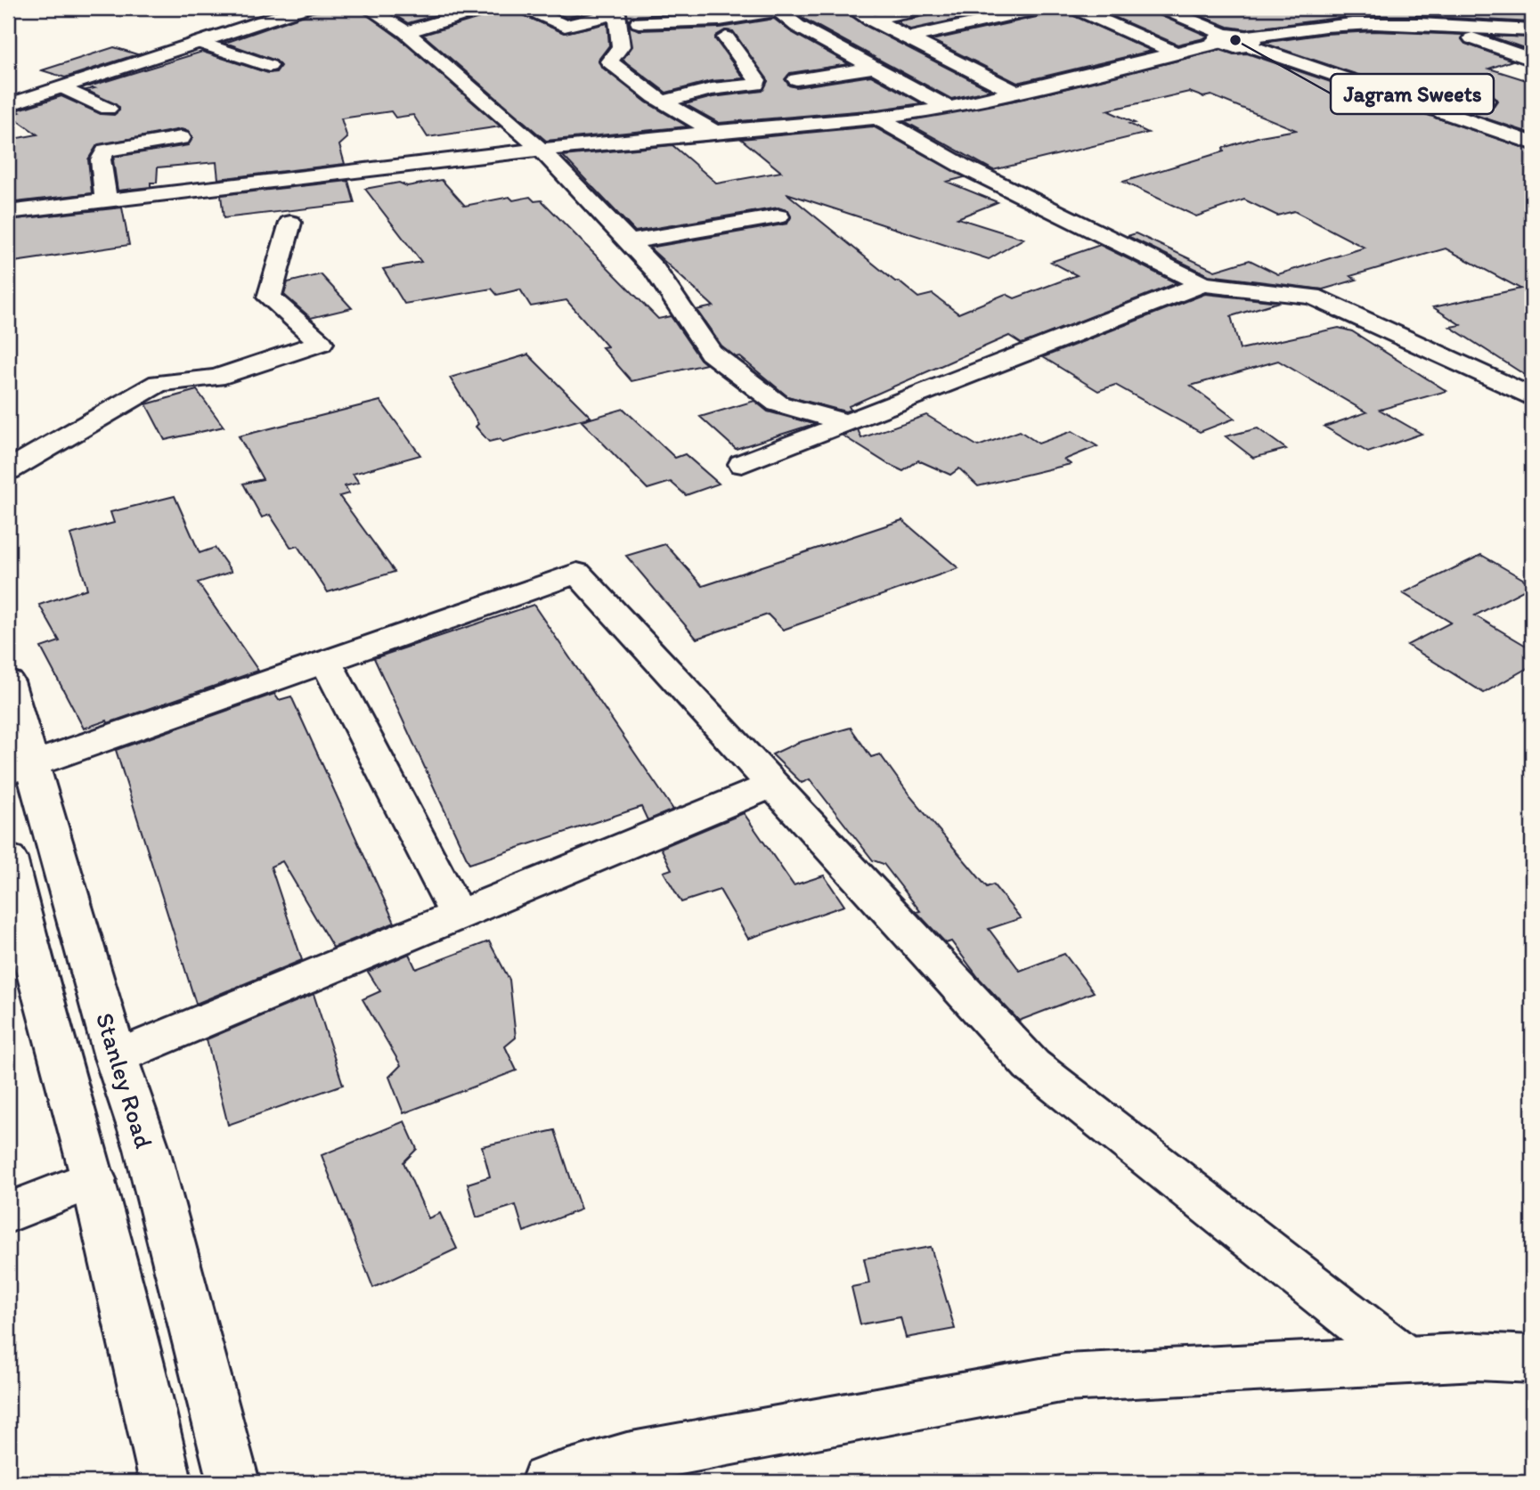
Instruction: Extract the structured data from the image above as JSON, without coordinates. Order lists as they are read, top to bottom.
{
  "streets": {
    "street": ["Stanley Road"]
  },
  "places": ["Jagram Sweets"]
}
